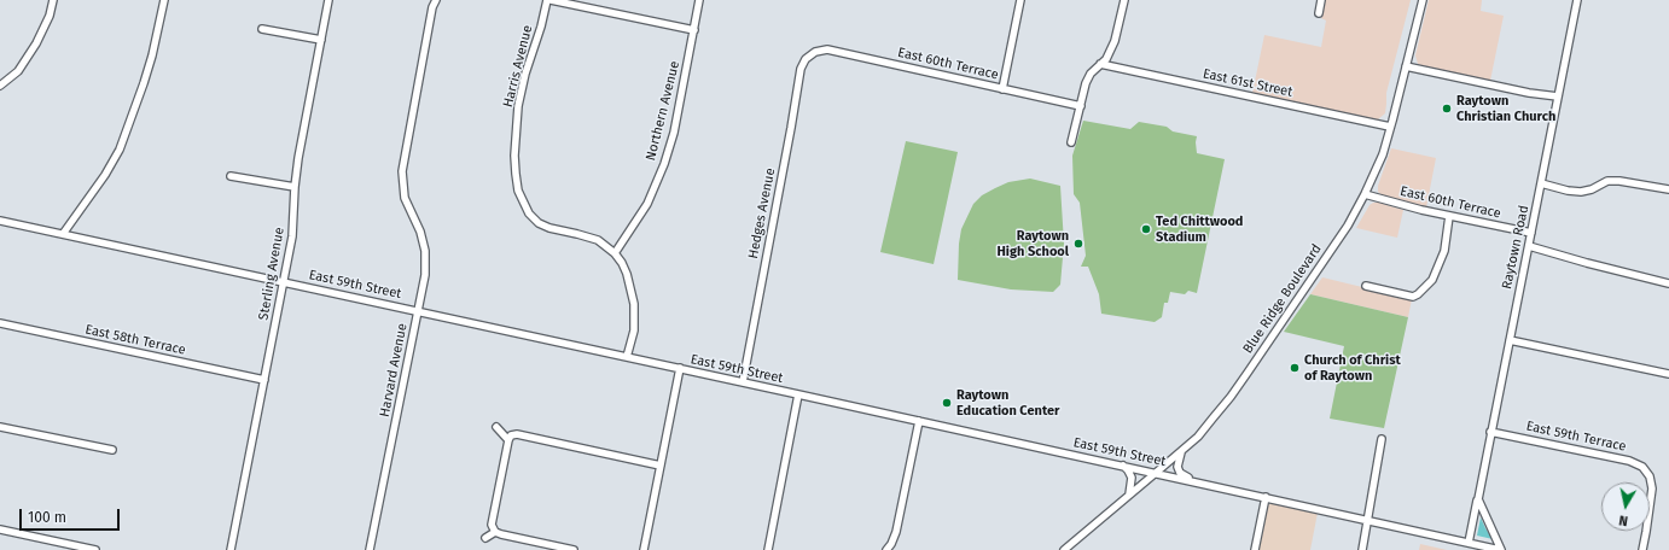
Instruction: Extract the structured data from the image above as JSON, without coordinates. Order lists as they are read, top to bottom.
{
  "streets": {
    "street": [
      "East 60th Terrace",
      "Harris Avenue",
      "East 61st Street",
      "Northern Avenue",
      "Hedges Avenue",
      "Raytown Road",
      "Sterling Avenue",
      "East 59th Street",
      "Blue Ridge Boulevard",
      "East 58th Terrace",
      "Harvard Avenue",
      "East 59th Terrace"
    ]
  },
  "crossings": [
    ["East 60th Terrace", "Hedges Avenue"],
    ["East 60th Terrace", "Raytown Road"],
    ["East 60th Terrace", "Blue Ridge Boulevard"],
    ["Harris Avenue", "Northern Avenue"],
    ["East 61st Street", "Blue Ridge Boulevard"],
    ["Hedges Avenue", "East 59th Street"],
    ["Raytown Road", "East 59th Street"],
    ["Raytown Road", "East 59th Terrace"],
    ["Sterling Avenue", "East 59th Street"],
    ["Sterling Avenue", "East 58th Terrace"],
    ["East 59th Street", "Blue Ridge Boulevard"],
    ["East 59th Street", "Harvard Avenue"]
  ],
  "places": [
    "Raytown Christian Church",
    "Ted Chittwood Stadium",
    "Raytown High School",
    "Church of Christ of Raytown",
    "Raytown Education Center"
  ],
  "scale_bar": "100 m",
  "north": "bottom"
}
